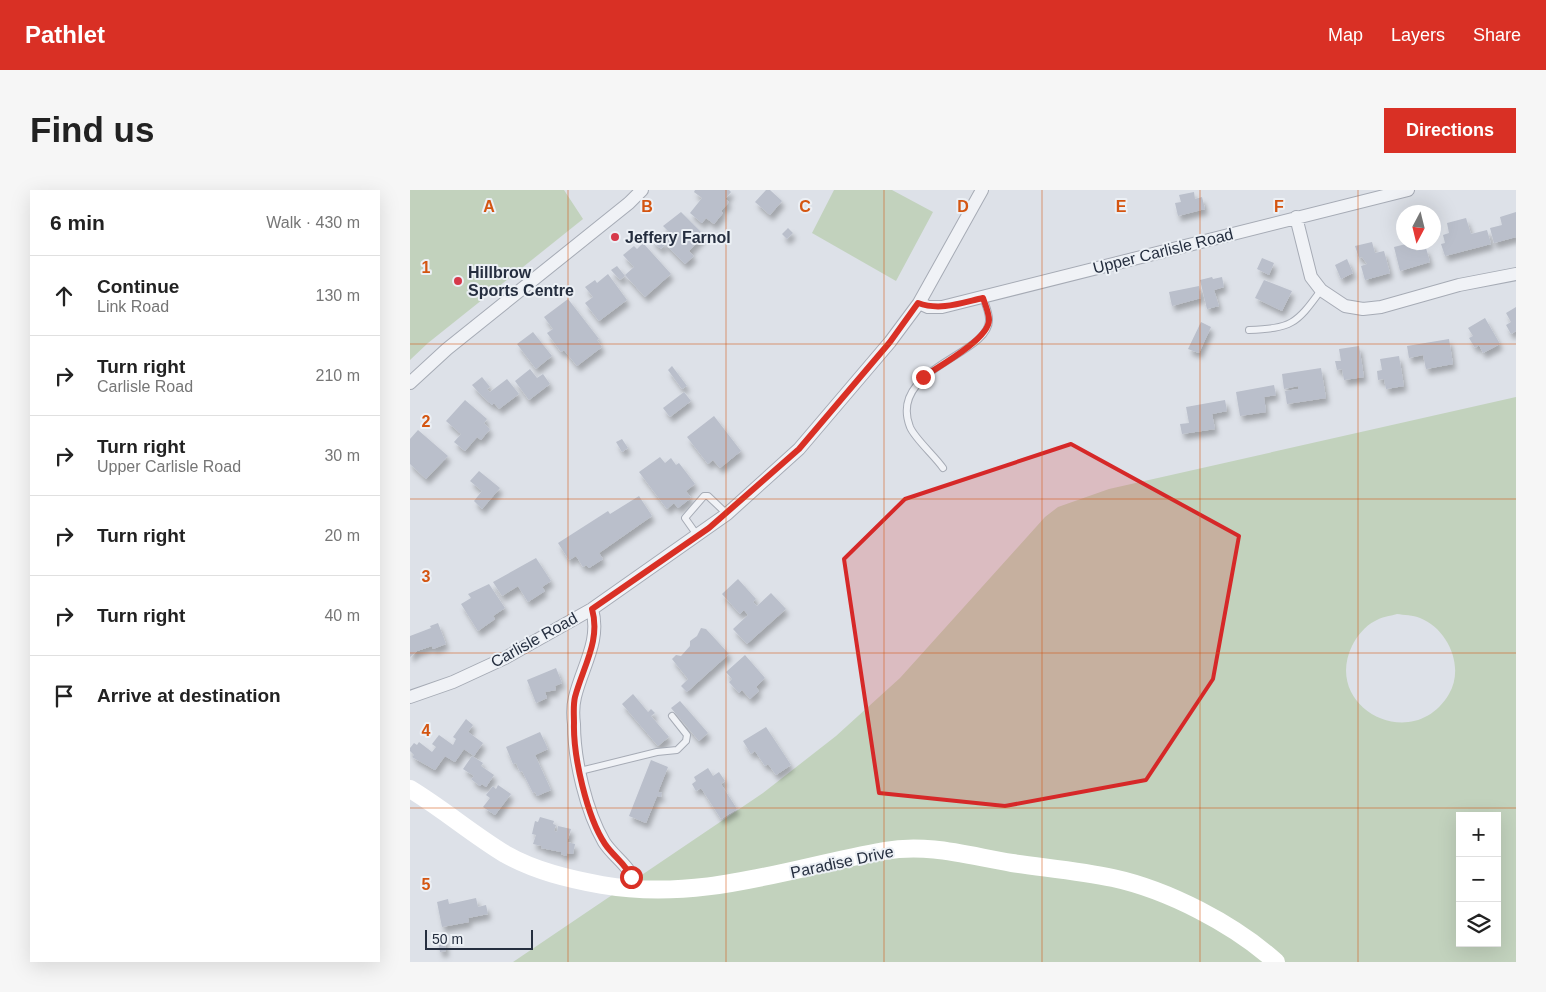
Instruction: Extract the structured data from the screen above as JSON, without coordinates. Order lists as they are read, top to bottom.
{
  "streets": {
    "street": ["Upper Carlisle Road", "Carlisle Road", "Paradise Drive"]
  },
  "crossings": [
    ["Upper Carlisle Road", "Carlisle Road"]
  ],
  "places": ["Jeffery Farnol", "Hillbrow Sports Centre"],
  "scale_bar": "50 m",
  "north": "bottom",
  "page": {
    "header": "Pathlet",
    "nav": ["Map", "Layers", "Share"],
    "buttons": "Directions",
    "title": "Find us",
    "heading": ["6 min", "Walk · 430 m"],
    "list": [
      ["Continue", "Link Road", "130 m"],
      ["Turn right", "Carlisle Road", "210 m"],
      ["Turn right", "Upper Carlisle Road", "30 m"],
      ["Turn right", "20 m"],
      ["Turn right", "40 m"],
      "Arrive at destination"
    ],
    "map_buttons": ["+", "−"],
    "scale": "50 m"
  },
  "grid": {
    "columns": [
      "A",
      "B",
      "C",
      "D",
      "E",
      "F"
    ],
    "rows": [
      "1",
      "2",
      "3",
      "4",
      "5"
    ]
  }
}
